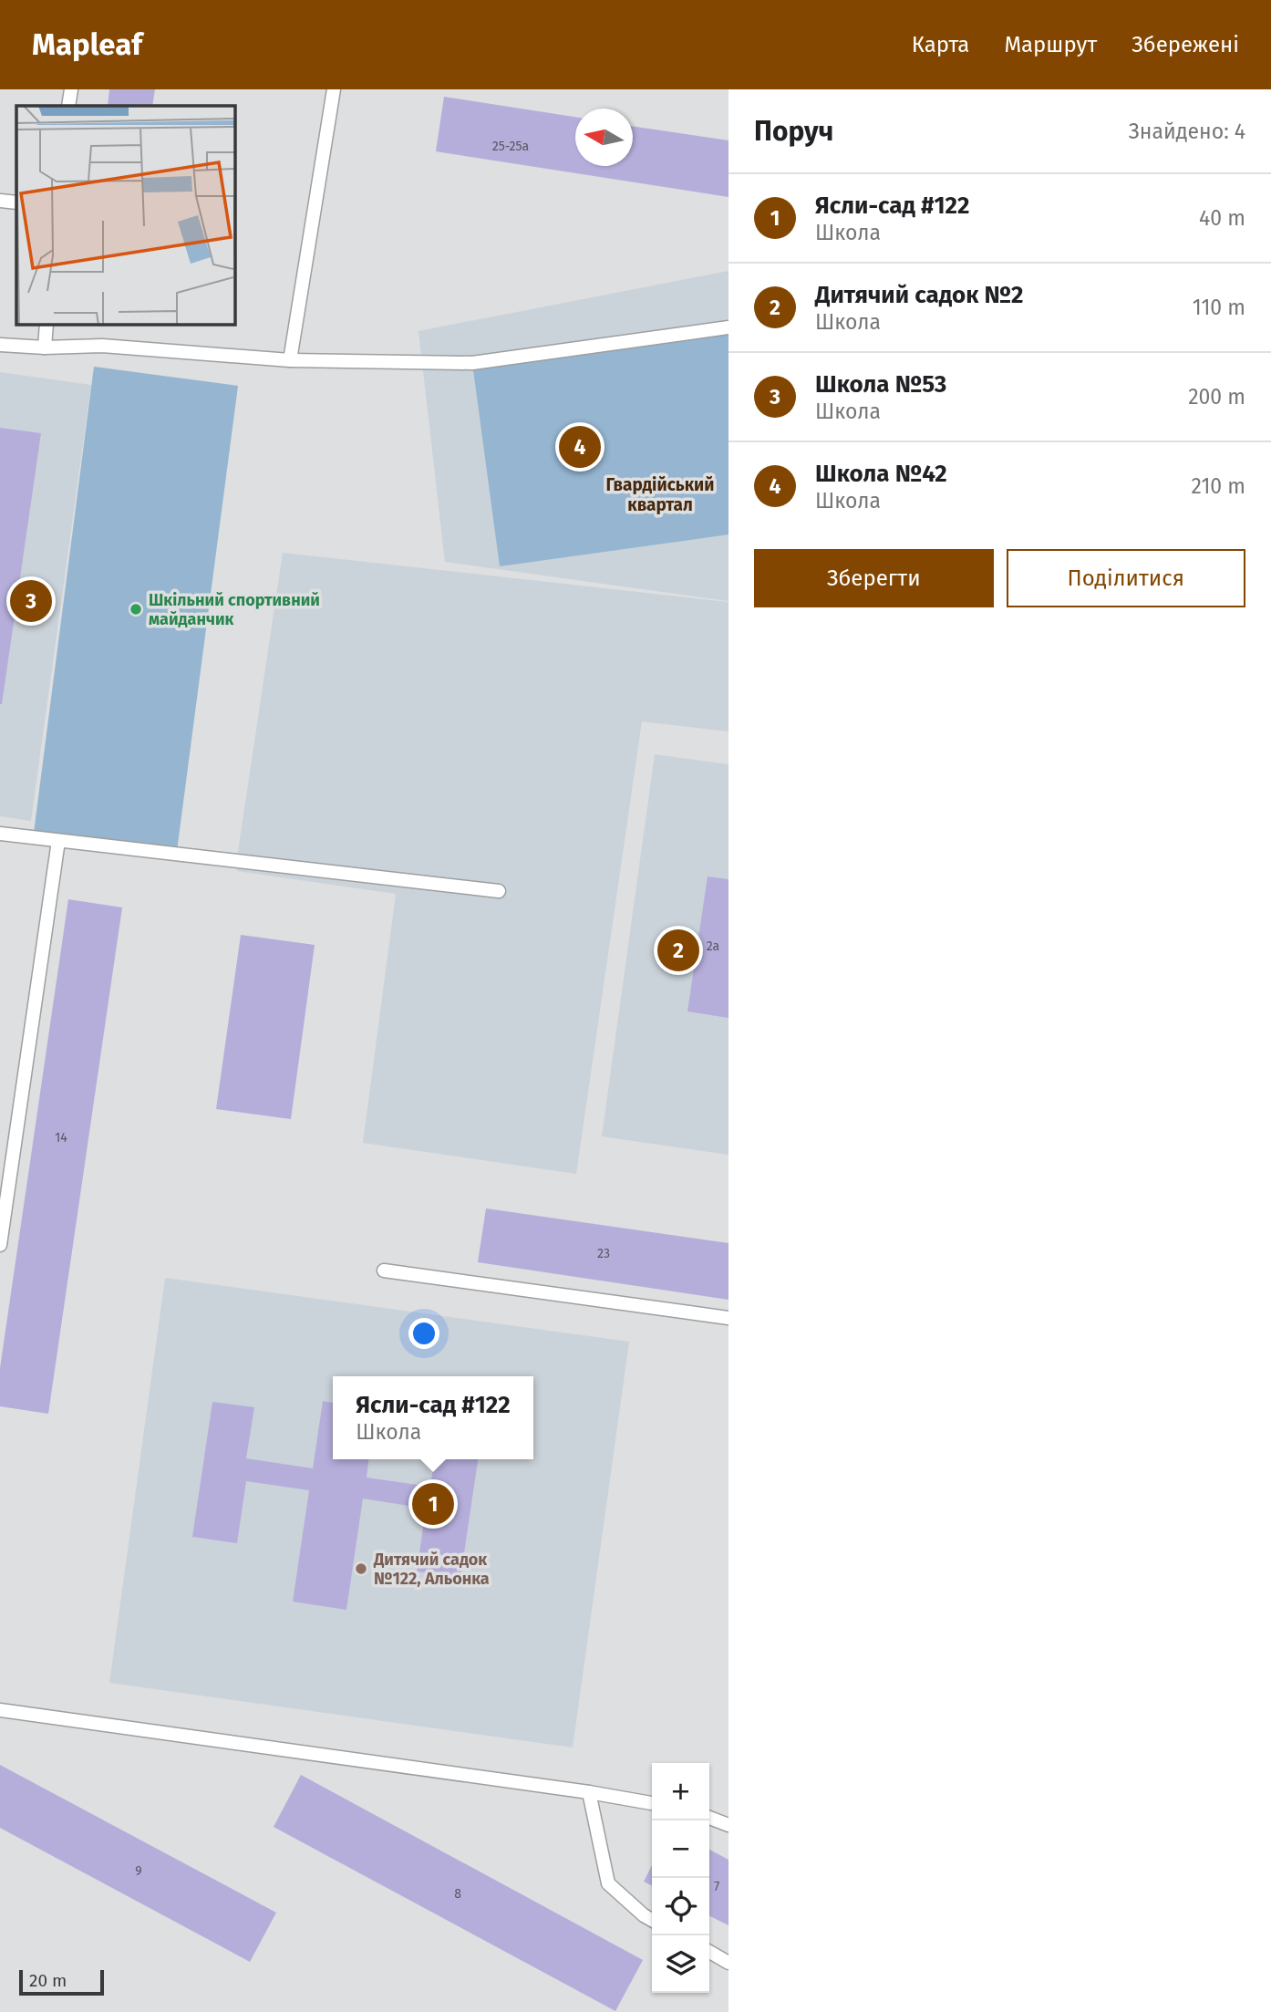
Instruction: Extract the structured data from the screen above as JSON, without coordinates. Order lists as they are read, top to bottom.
{
  "districts": ["Гвардійський квартал"],
  "places": ["Шкільний спортивний майданчик", "Дитячий садок №122, Альонка"],
  "house_numbers": [
    "25-25а",
    "2а",
    "14",
    "23",
    "9",
    "7",
    "8"
  ],
  "scale_bar": "20 m",
  "north": "left",
  "page": {
    "header": "Mapleaf",
    "nav": ["Карта", "Маршрут", "Збережені"],
    "heading": ["Поруч", "Знайдено: 4"],
    "list": [
      {
        "mark": "1",
        "name": "Ясли-сад #122",
        "note": "Школа",
        "value": "40 m"
      },
      {
        "mark": "2",
        "name": "Дитячий садок №2",
        "note": "Школа",
        "value": "110 m"
      },
      {
        "mark": "3",
        "name": "Школа №53",
        "note": "Школа",
        "value": "200 m"
      },
      {
        "mark": "4",
        "name": "Школа №42",
        "note": "Школа",
        "value": "210 m"
      }
    ],
    "pins": [
      "4",
      "3",
      "2",
      "1"
    ],
    "buttons": ["Зберегти", "Поділитися"],
    "popup": ["Ясли-сад #122", "Школа"],
    "map_buttons": ["+", "−"],
    "scale": "20 m"
  }
}
